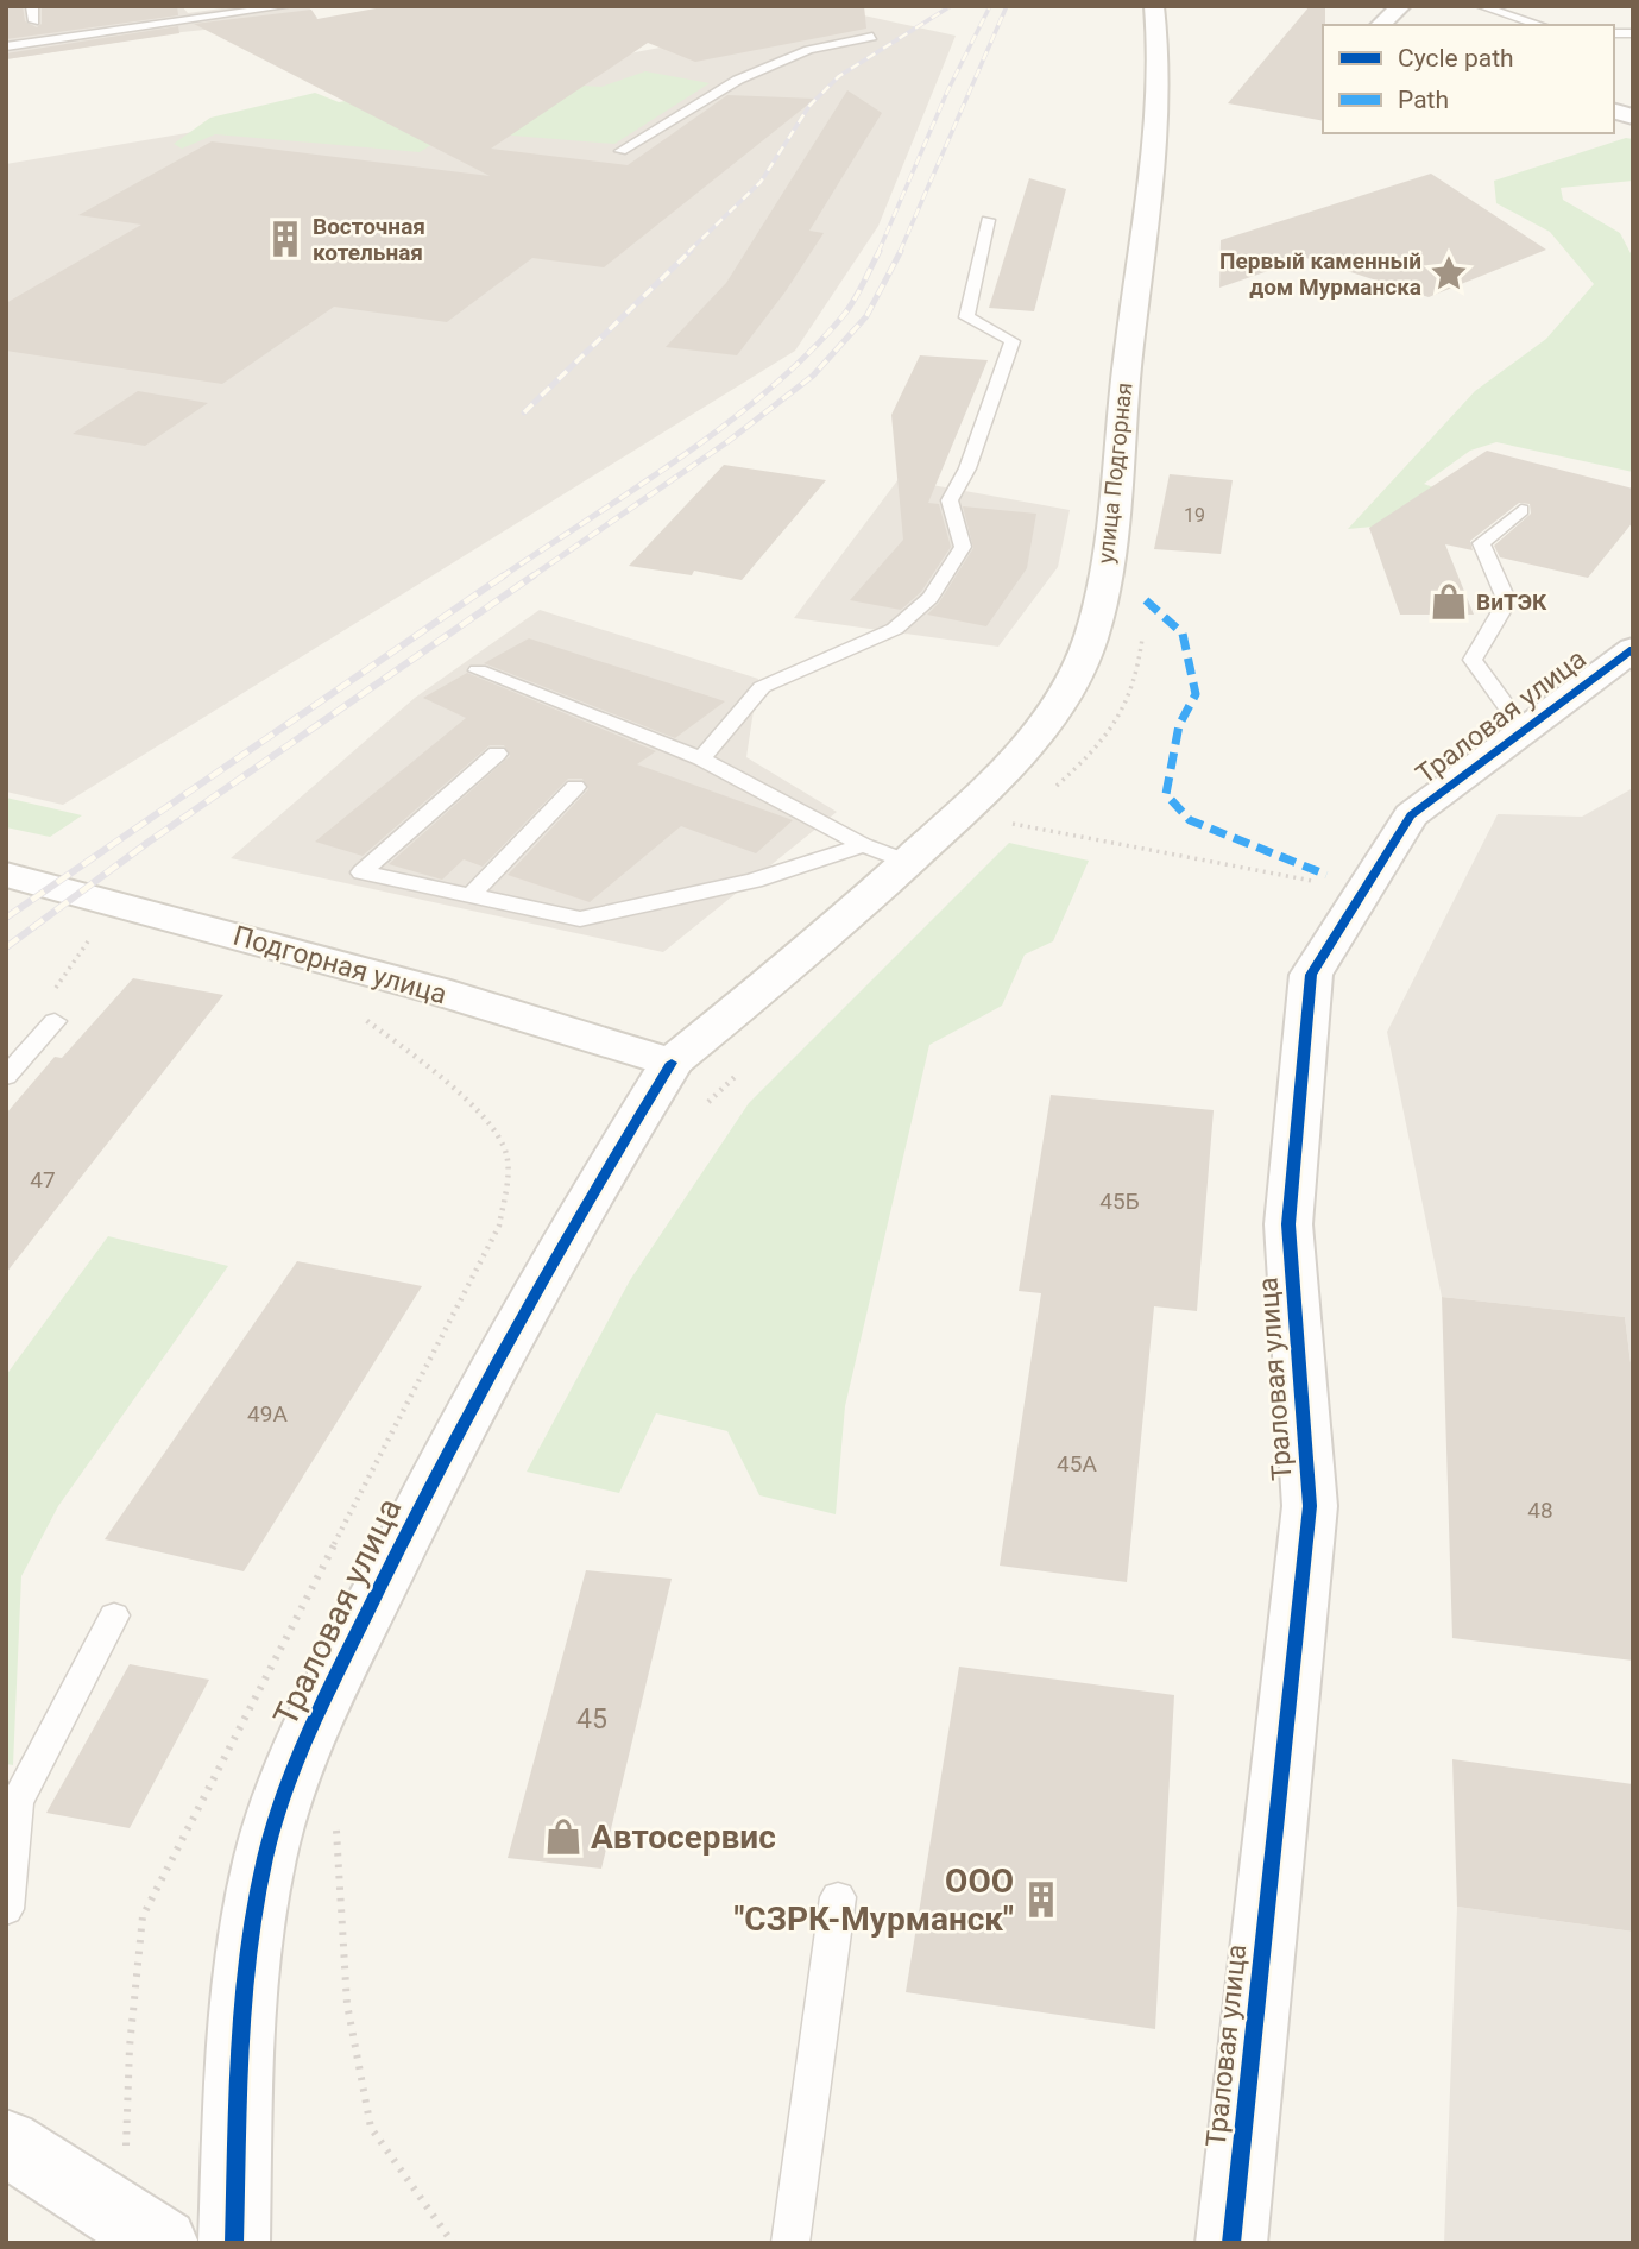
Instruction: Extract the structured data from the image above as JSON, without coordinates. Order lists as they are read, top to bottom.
{
  "streets": {
    "main road": ["улица Подгорная", "Траловая улица", "Подгорная улица"]
  },
  "crossings": [
    ["улица Подгорная", "Траловая улица"],
    ["улица Подгорная", "Подгорная улица"],
    ["Траловая улица", "Подгорная улица"]
  ],
  "places": {
    "building": ["Восточная котельная", "ООО \"СЗРК-Мурманск\""],
    "place": ["Первый каменный дом Мурманска"],
    "shop": ["ВиТЭК", "Автосервис"]
  },
  "house_numbers": [
    "19",
    "47",
    "45Б",
    "49А",
    "45А",
    "48",
    "45"
  ],
  "legend": ["Cycle path", "Path"]
}
